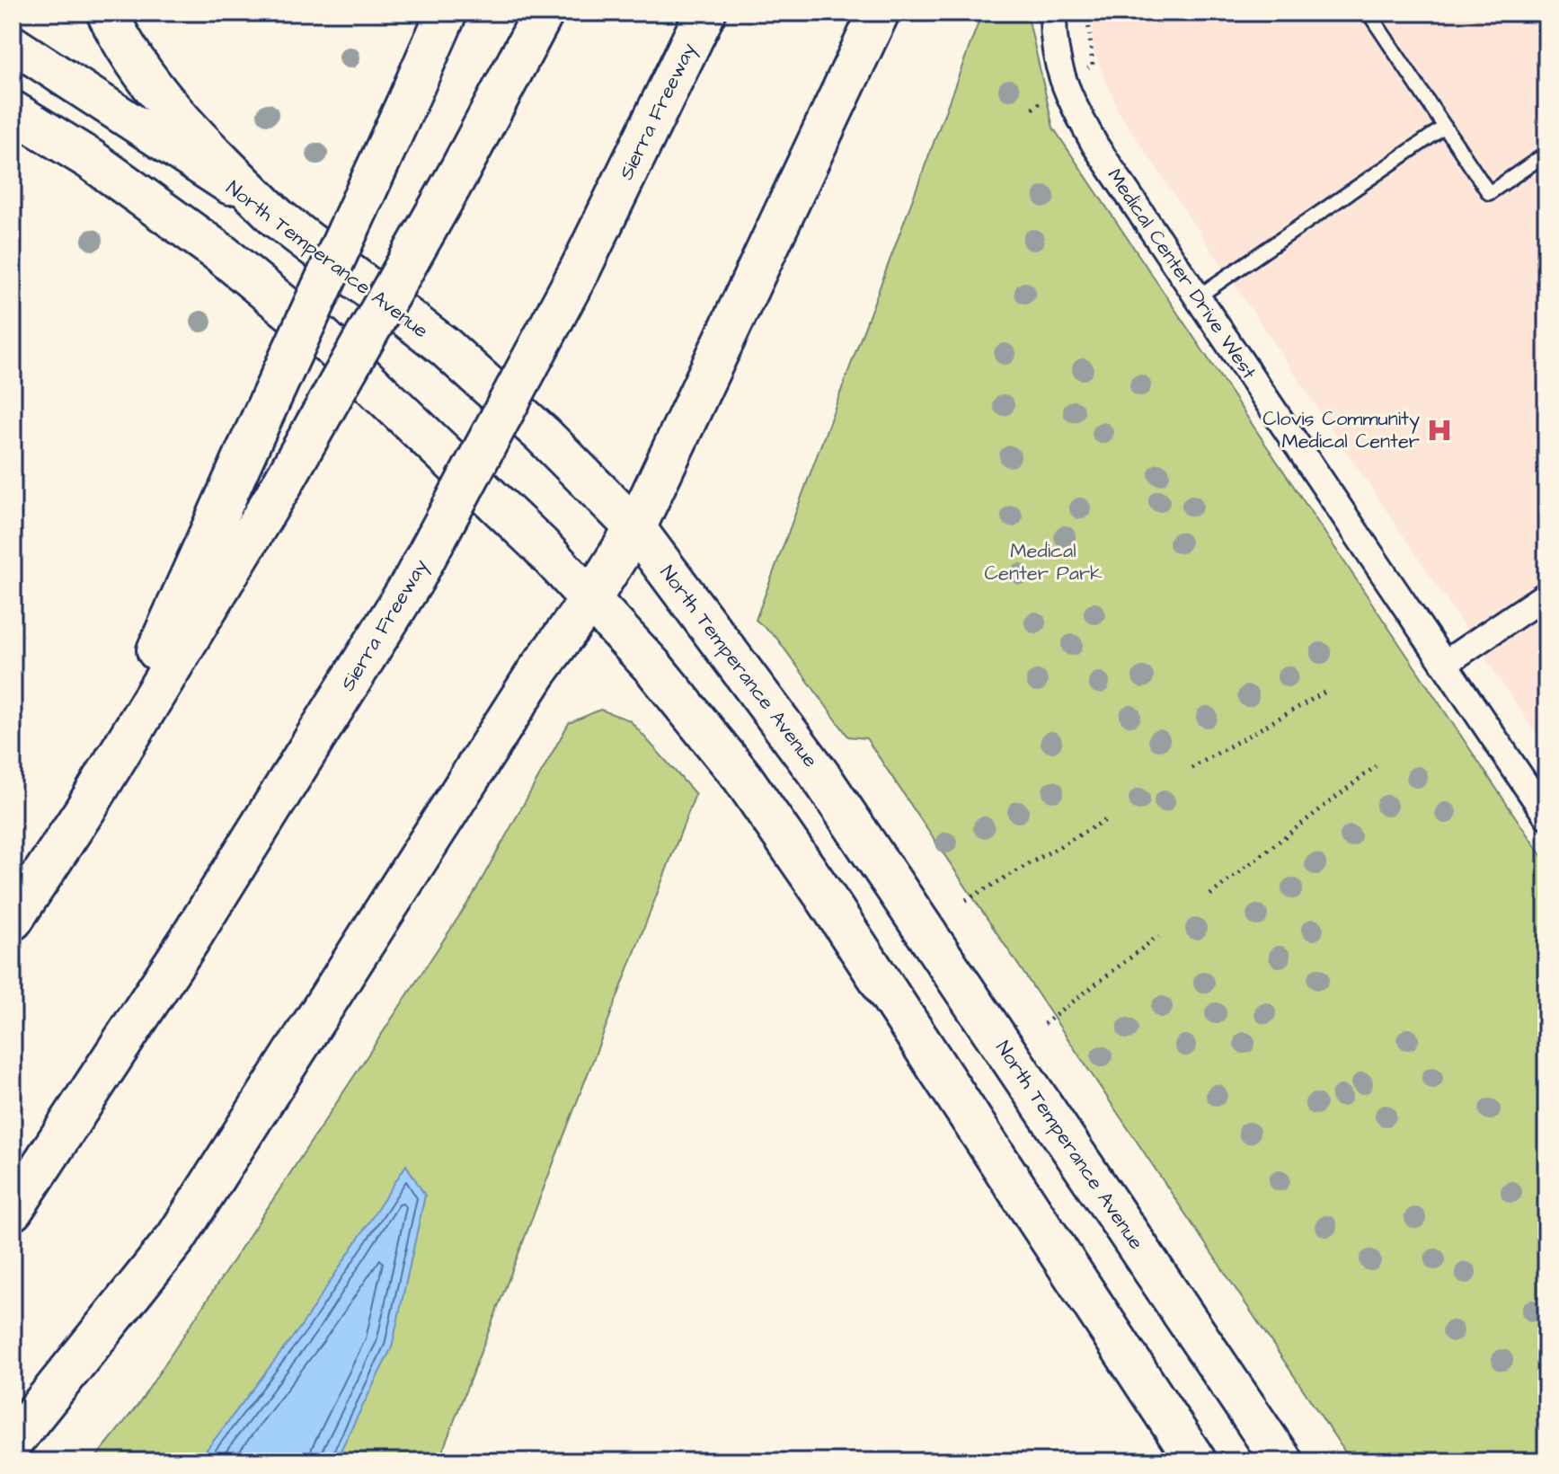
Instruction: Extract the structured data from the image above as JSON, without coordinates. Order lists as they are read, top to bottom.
{
  "streets": {
    "main road": ["Sierra Freeway", "North Temperance Avenue"],
    "street": ["Medical Center Drive West"]
  },
  "parks": ["Medical Center Park"],
  "places": {
    "hospital": ["Clovis Community Medical Center"]
  }
}
